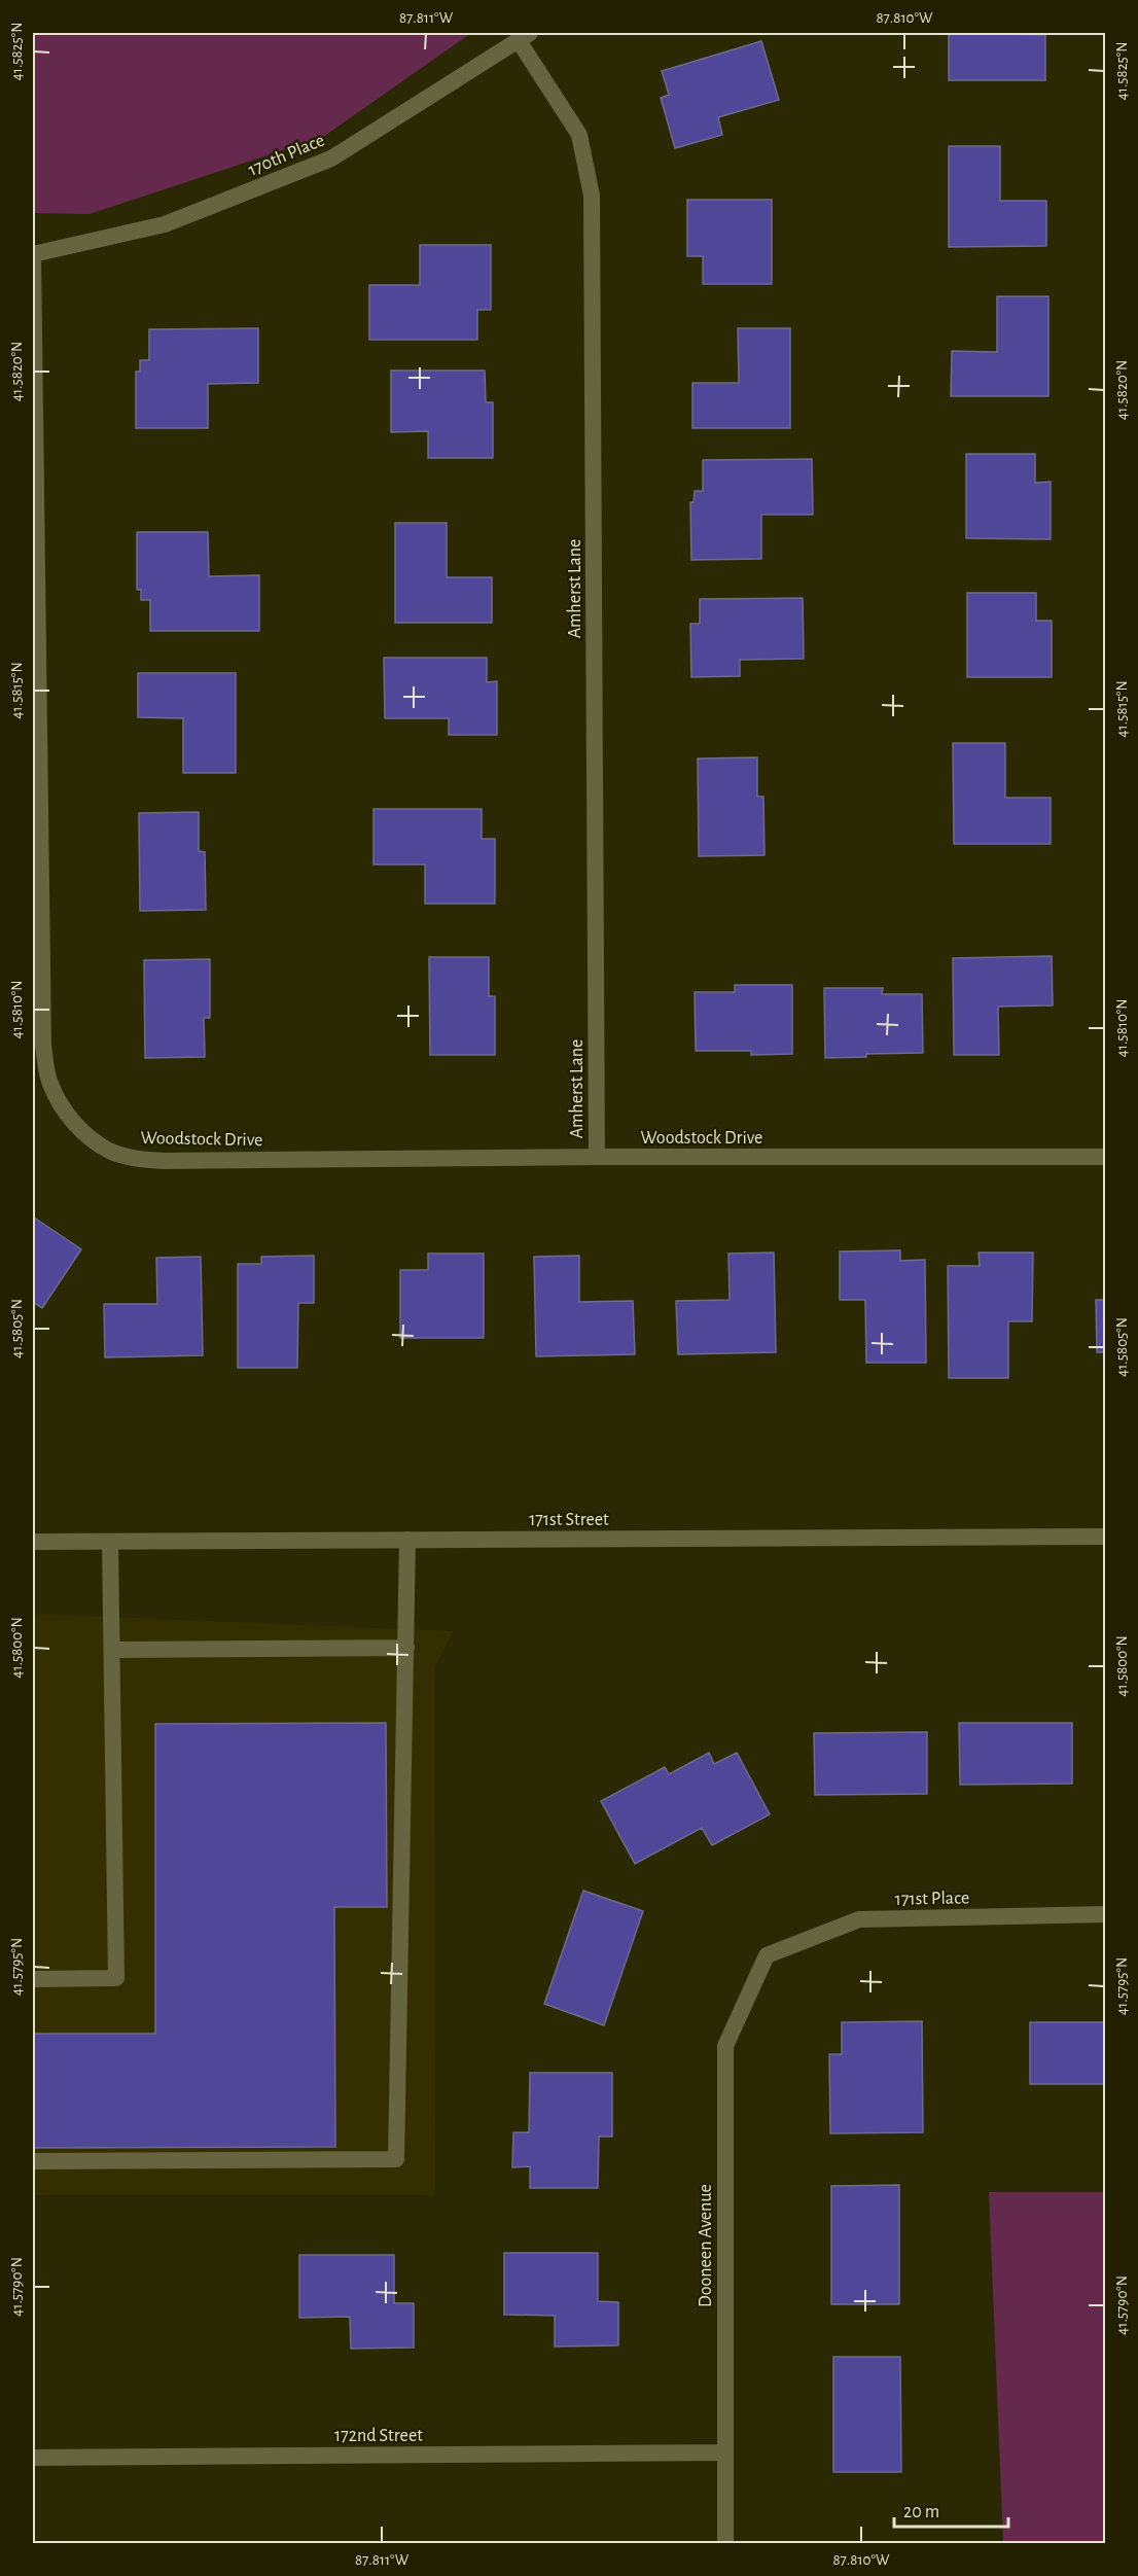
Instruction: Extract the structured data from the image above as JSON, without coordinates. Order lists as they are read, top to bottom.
{
  "streets": {
    "street": [
      "170th Place",
      "Amherst Lane",
      "Woodstock Drive",
      "171st Street",
      "171st Place",
      "Dooneen Avenue",
      "172nd Street"
    ]
  },
  "crossings": [
    ["170th Place", "Amherst Lane"],
    ["170th Place", "Woodstock Drive"],
    ["Amherst Lane", "Woodstock Drive"],
    ["171st Place", "Dooneen Avenue"],
    ["Dooneen Avenue", "172nd Street"]
  ],
  "scale_bar": "20 m",
  "coordinates": [
    "87.811°W",
    "87.810°W",
    "41.5825°N",
    "41.5820°N",
    "41.5815°N",
    "41.5810°N",
    "41.5805°N",
    "41.5800°N",
    "41.5795°N",
    "41.5790°N"
  ]
}
